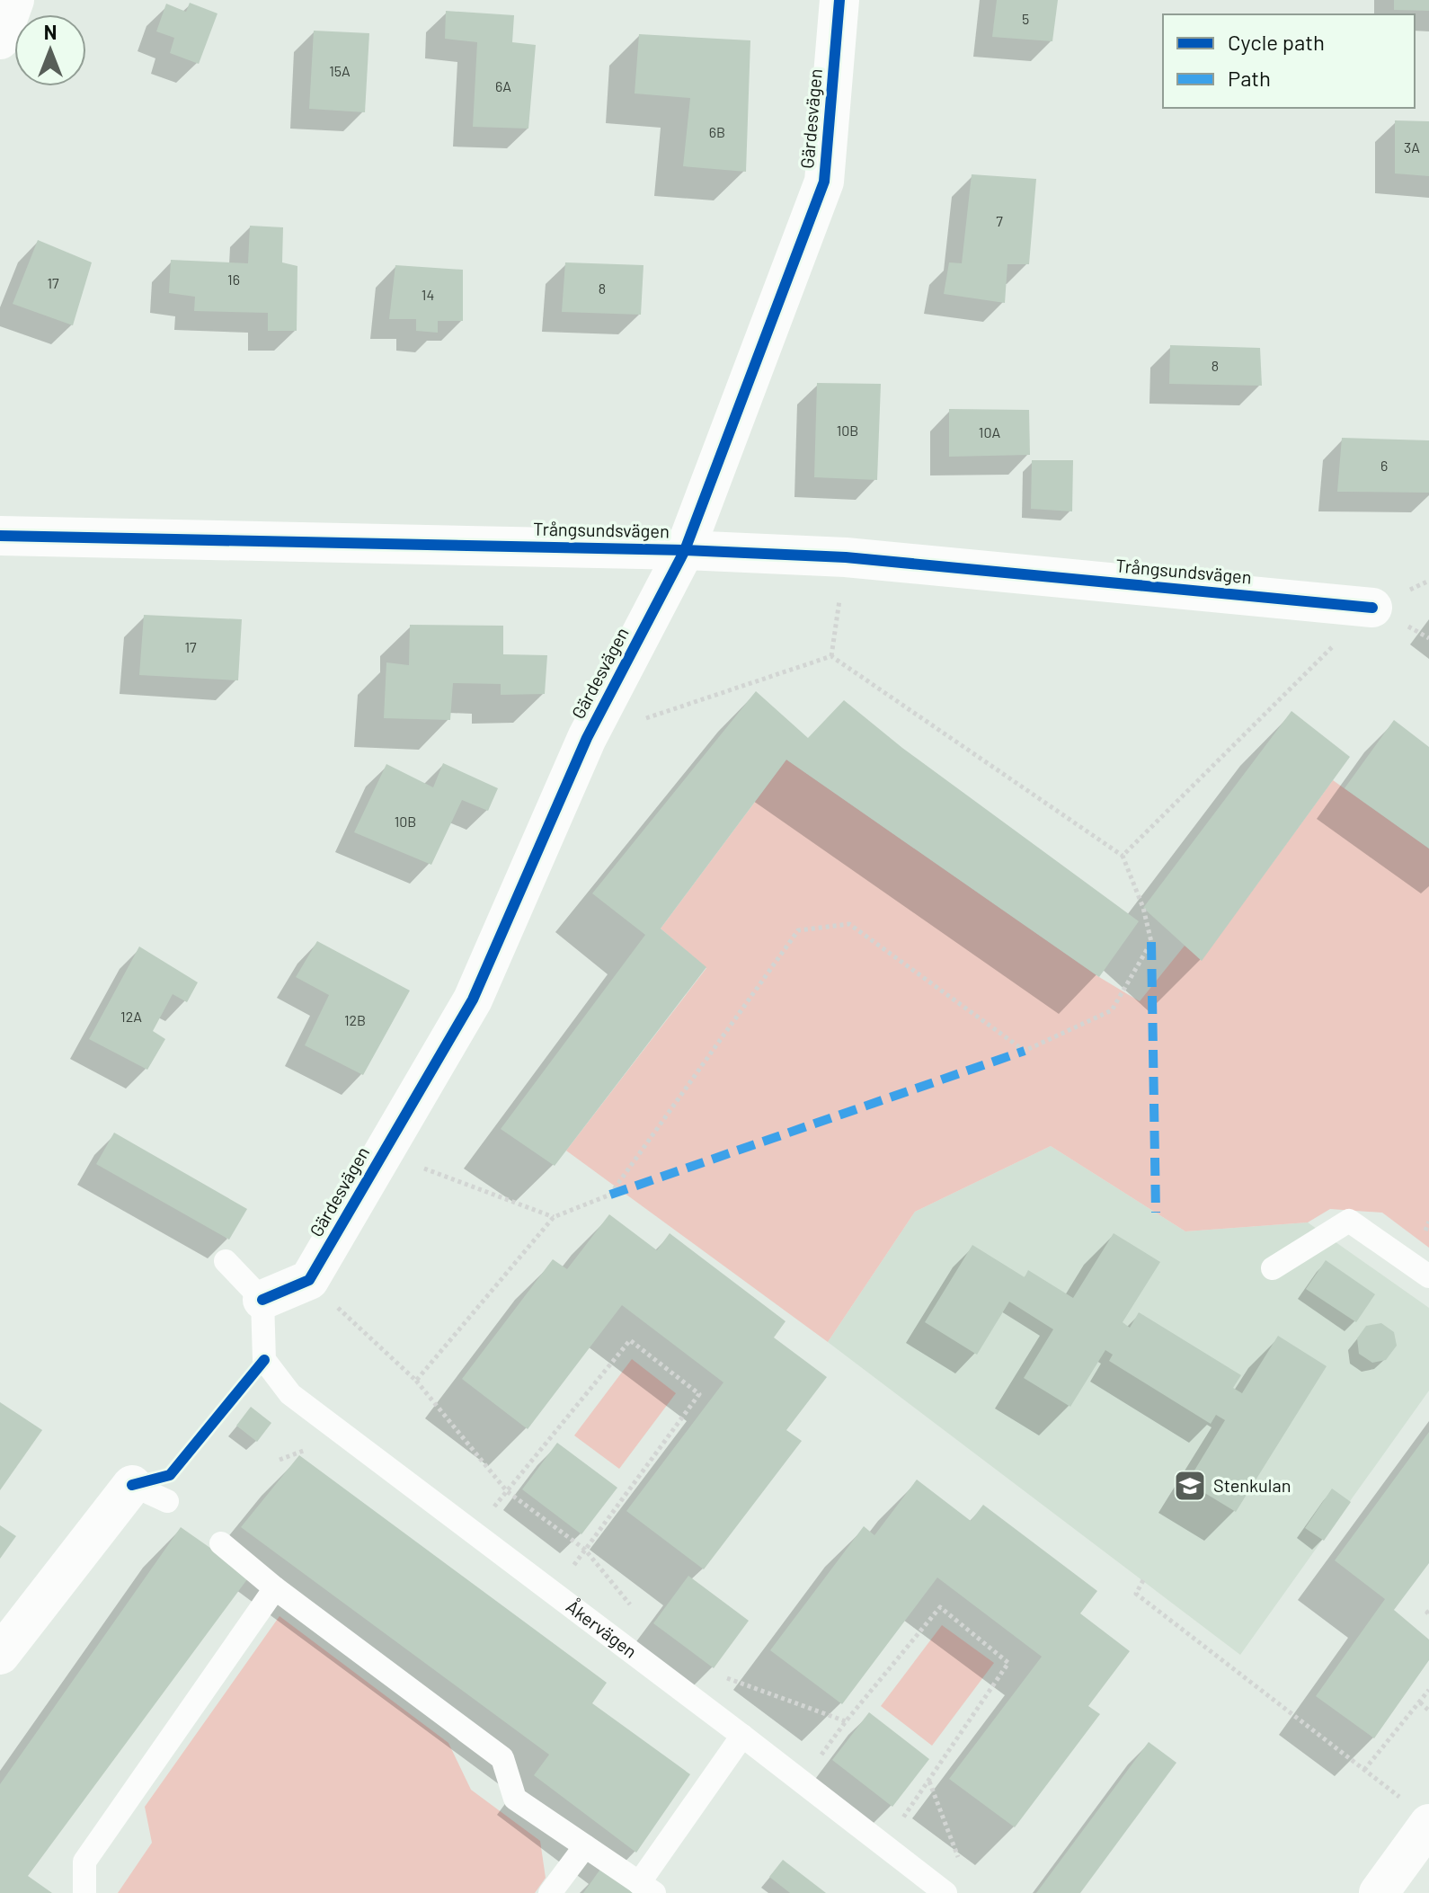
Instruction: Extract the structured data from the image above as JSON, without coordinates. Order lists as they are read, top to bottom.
{
  "streets": {
    "street": ["Gärdesvägen", "Trångsundsvägen"],
    "lane": ["Åkervägen"]
  },
  "crossings": [
    ["Gärdesvägen", "Trångsundsvägen"]
  ],
  "places": {
    "school or university": ["Stenkulan"]
  },
  "house_numbers": [
    "5",
    "15A",
    "6A",
    "6B",
    "3A",
    "7",
    "16",
    "17",
    "8",
    "14",
    "8",
    "10B",
    "10A",
    "6",
    "17",
    "10B",
    "12A",
    "12B"
  ],
  "legend": ["Cycle path", "Path"],
  "north": "top"
}
